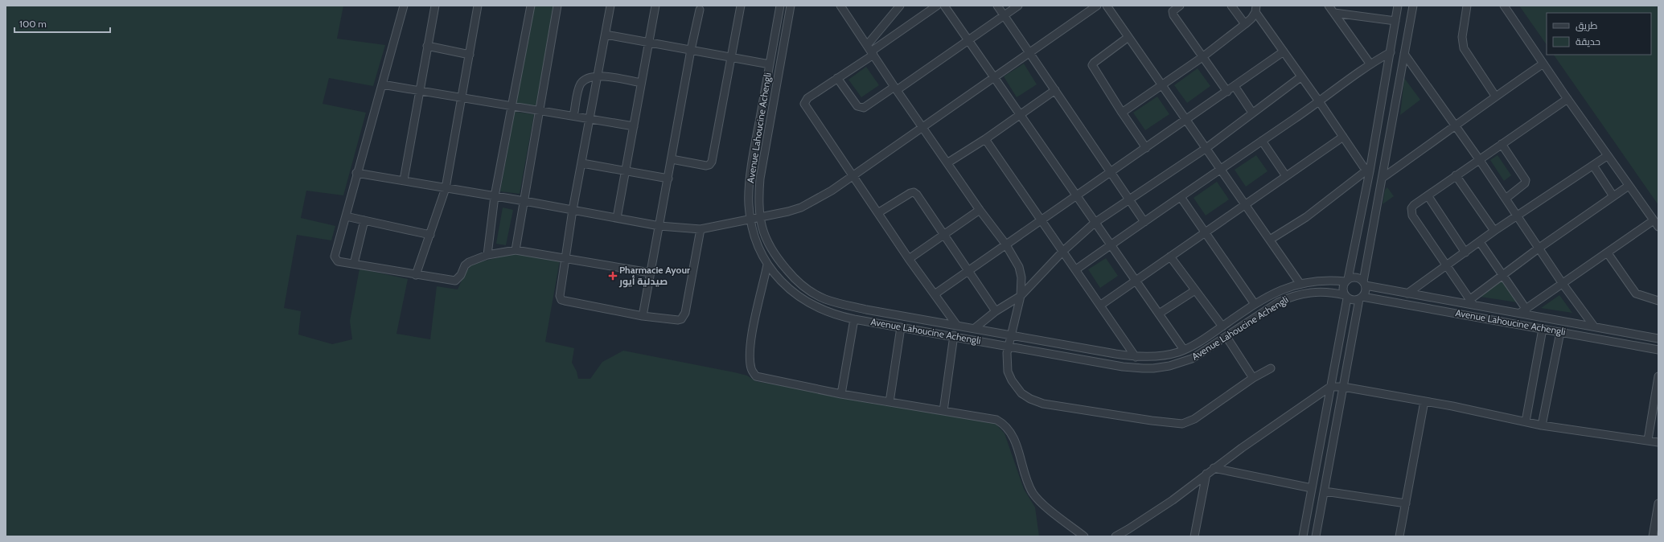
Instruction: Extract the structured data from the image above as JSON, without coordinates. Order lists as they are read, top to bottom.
{
  "streets": {
    "street": ["Avenue Lahoucine Achengli"]
  },
  "places": {
    "health": ["Pharmacie Ayour صيدلية أيور"]
  },
  "legend": ["طريق", "حديقة"],
  "scale_bar": "100 m"
}
